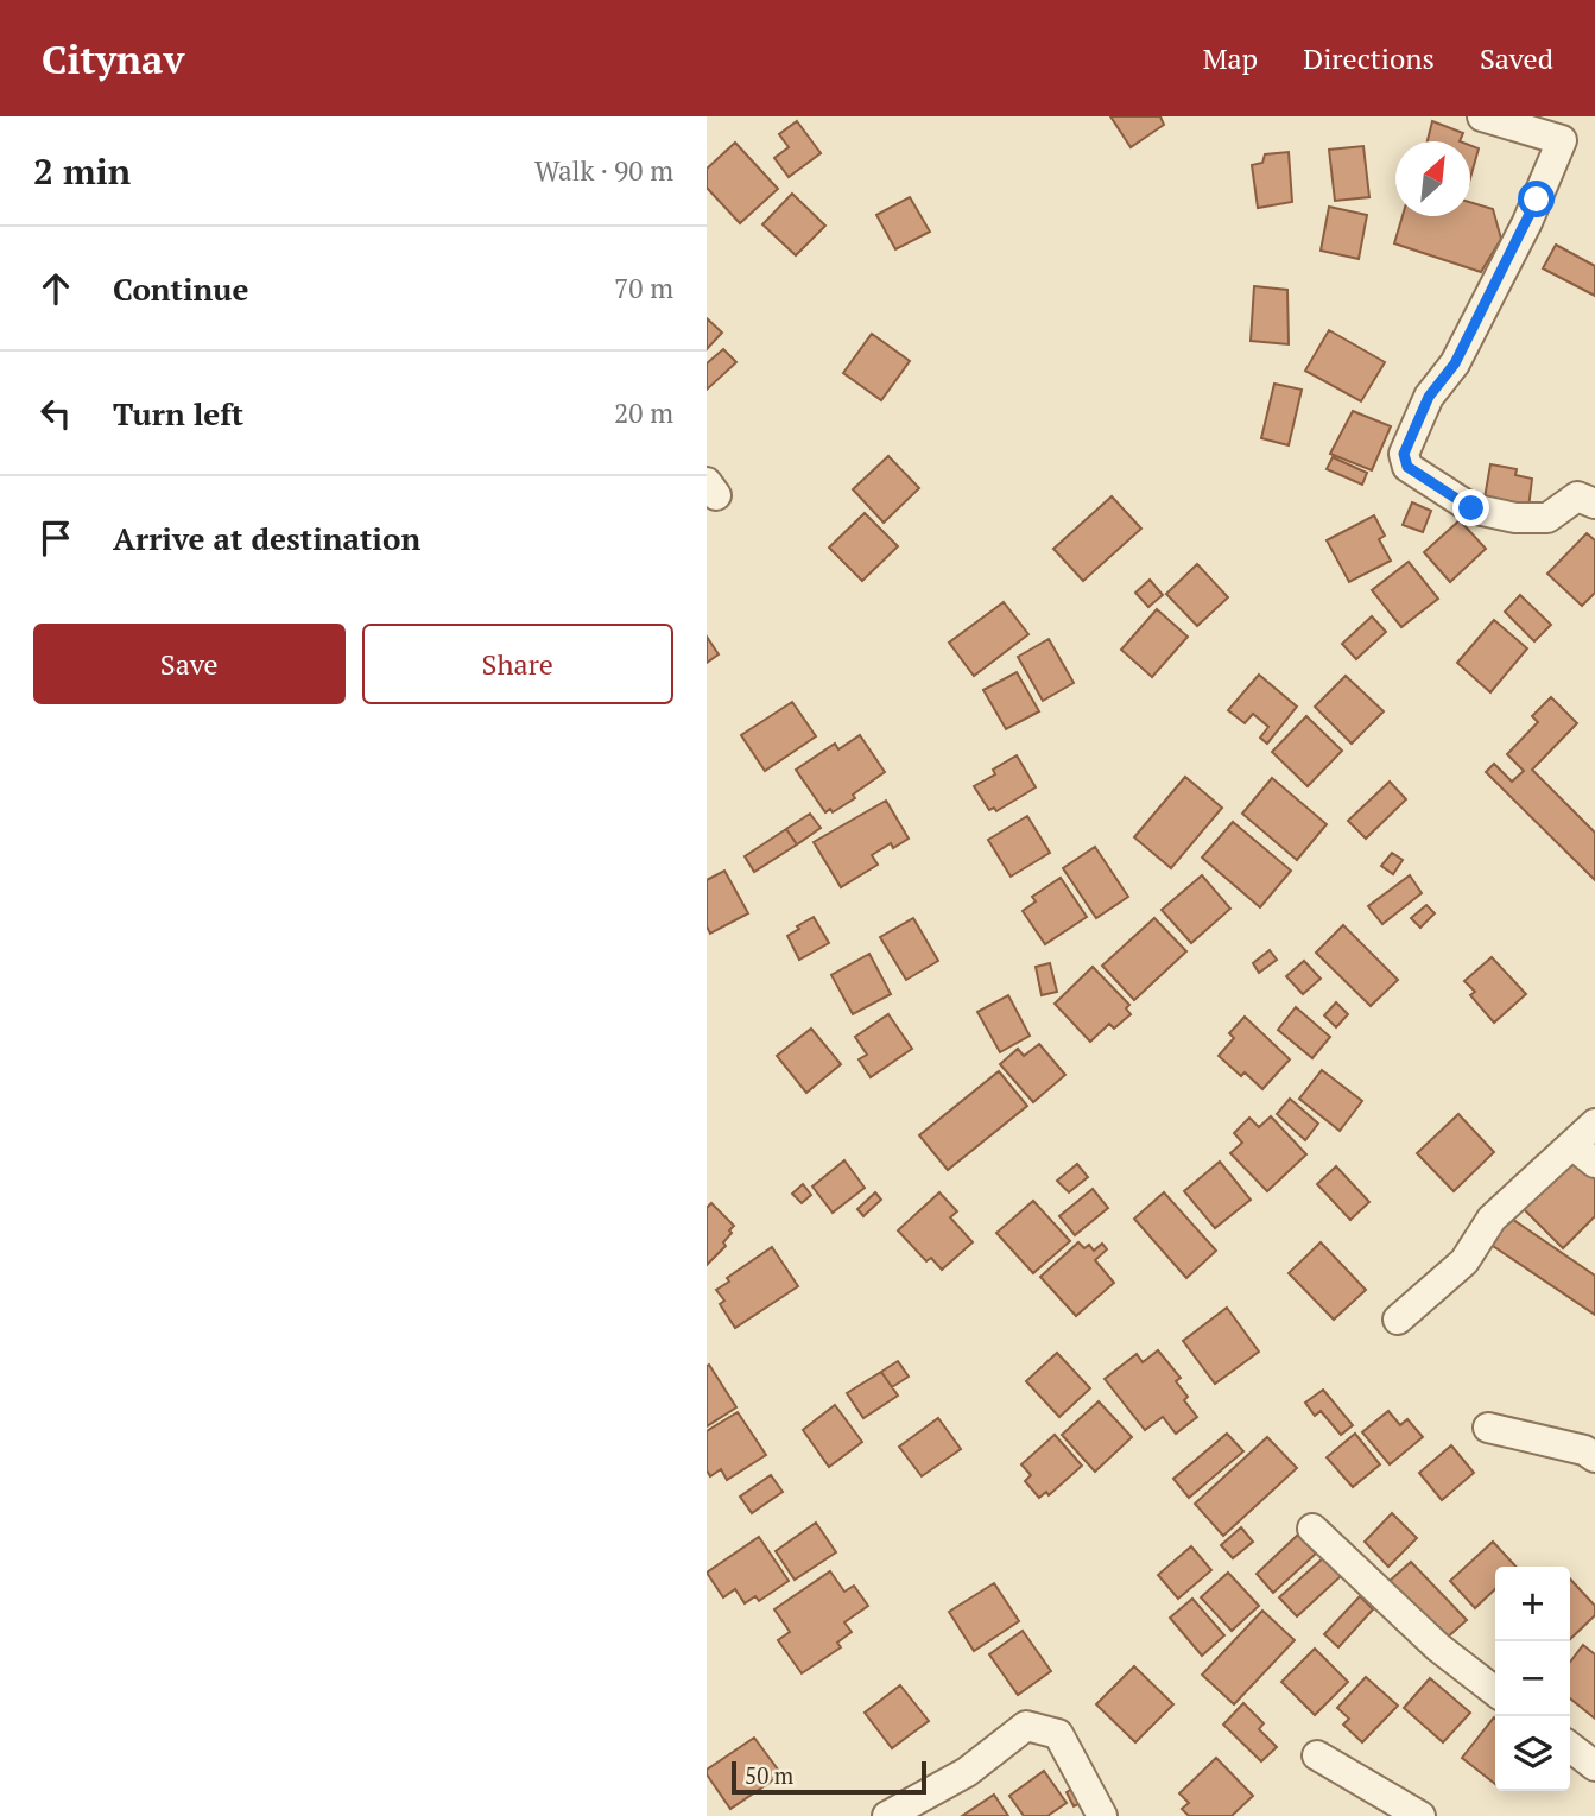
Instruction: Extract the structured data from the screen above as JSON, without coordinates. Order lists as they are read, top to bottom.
{
  "scale_bar": "50 m",
  "north": "top right",
  "page": {
    "header": "Citynav",
    "nav": ["Map", "Directions", "Saved"],
    "heading": ["2 min", "Walk · 90 m"],
    "list": [
      ["Continue", "70 m"],
      ["Turn left", "20 m"],
      "Arrive at destination"
    ],
    "buttons": ["Save", "Share"],
    "map_buttons": ["+", "−"],
    "scale": "50 m"
  }
}
